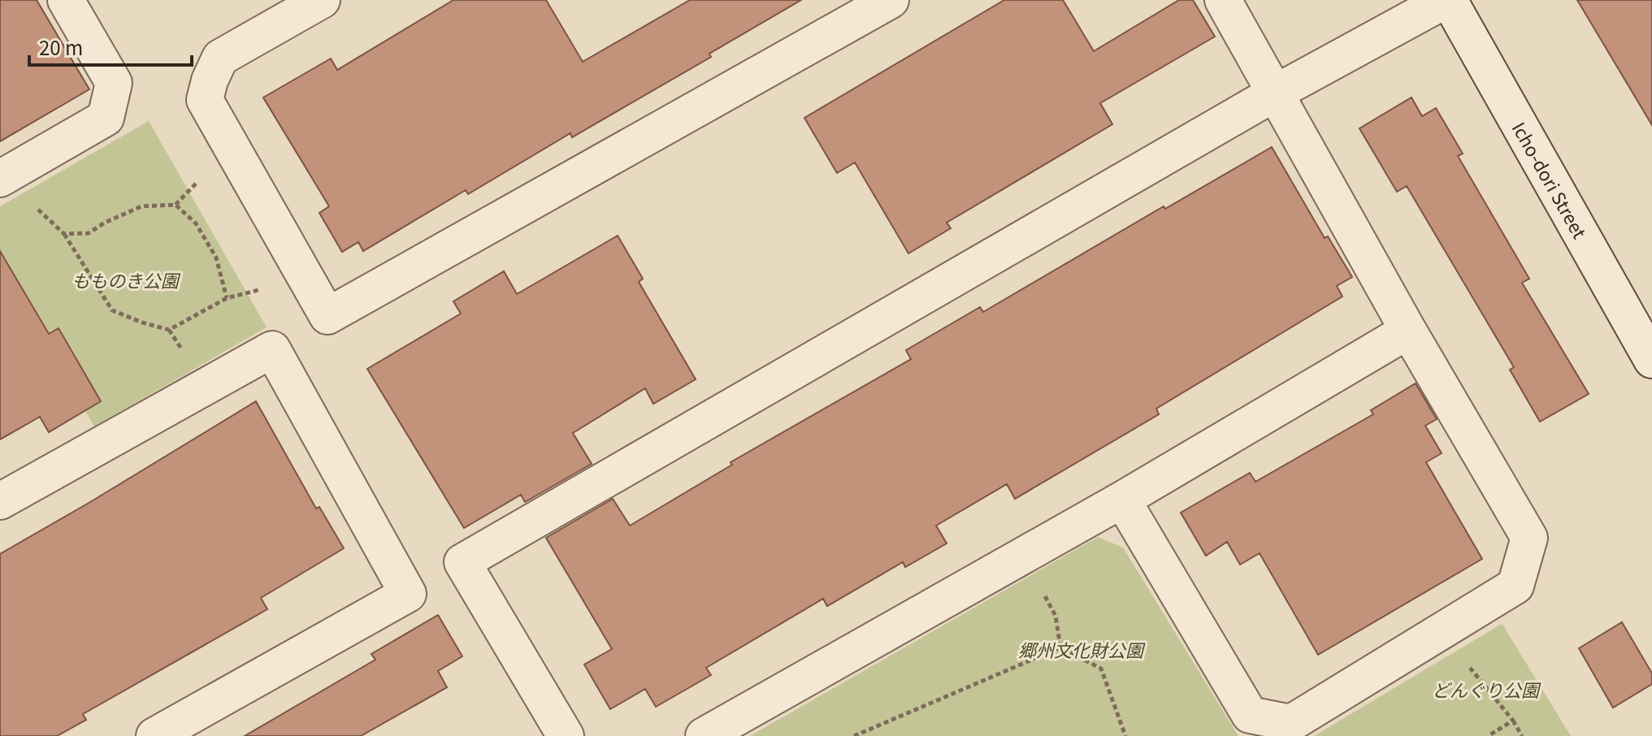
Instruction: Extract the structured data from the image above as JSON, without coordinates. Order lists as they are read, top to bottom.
{
  "streets": {
    "street": ["Icho-dori Street"]
  },
  "parks": ["もものき公園", "郷州文化財公園", "どんぐり公園"],
  "scale_bar": "20 m"
}
